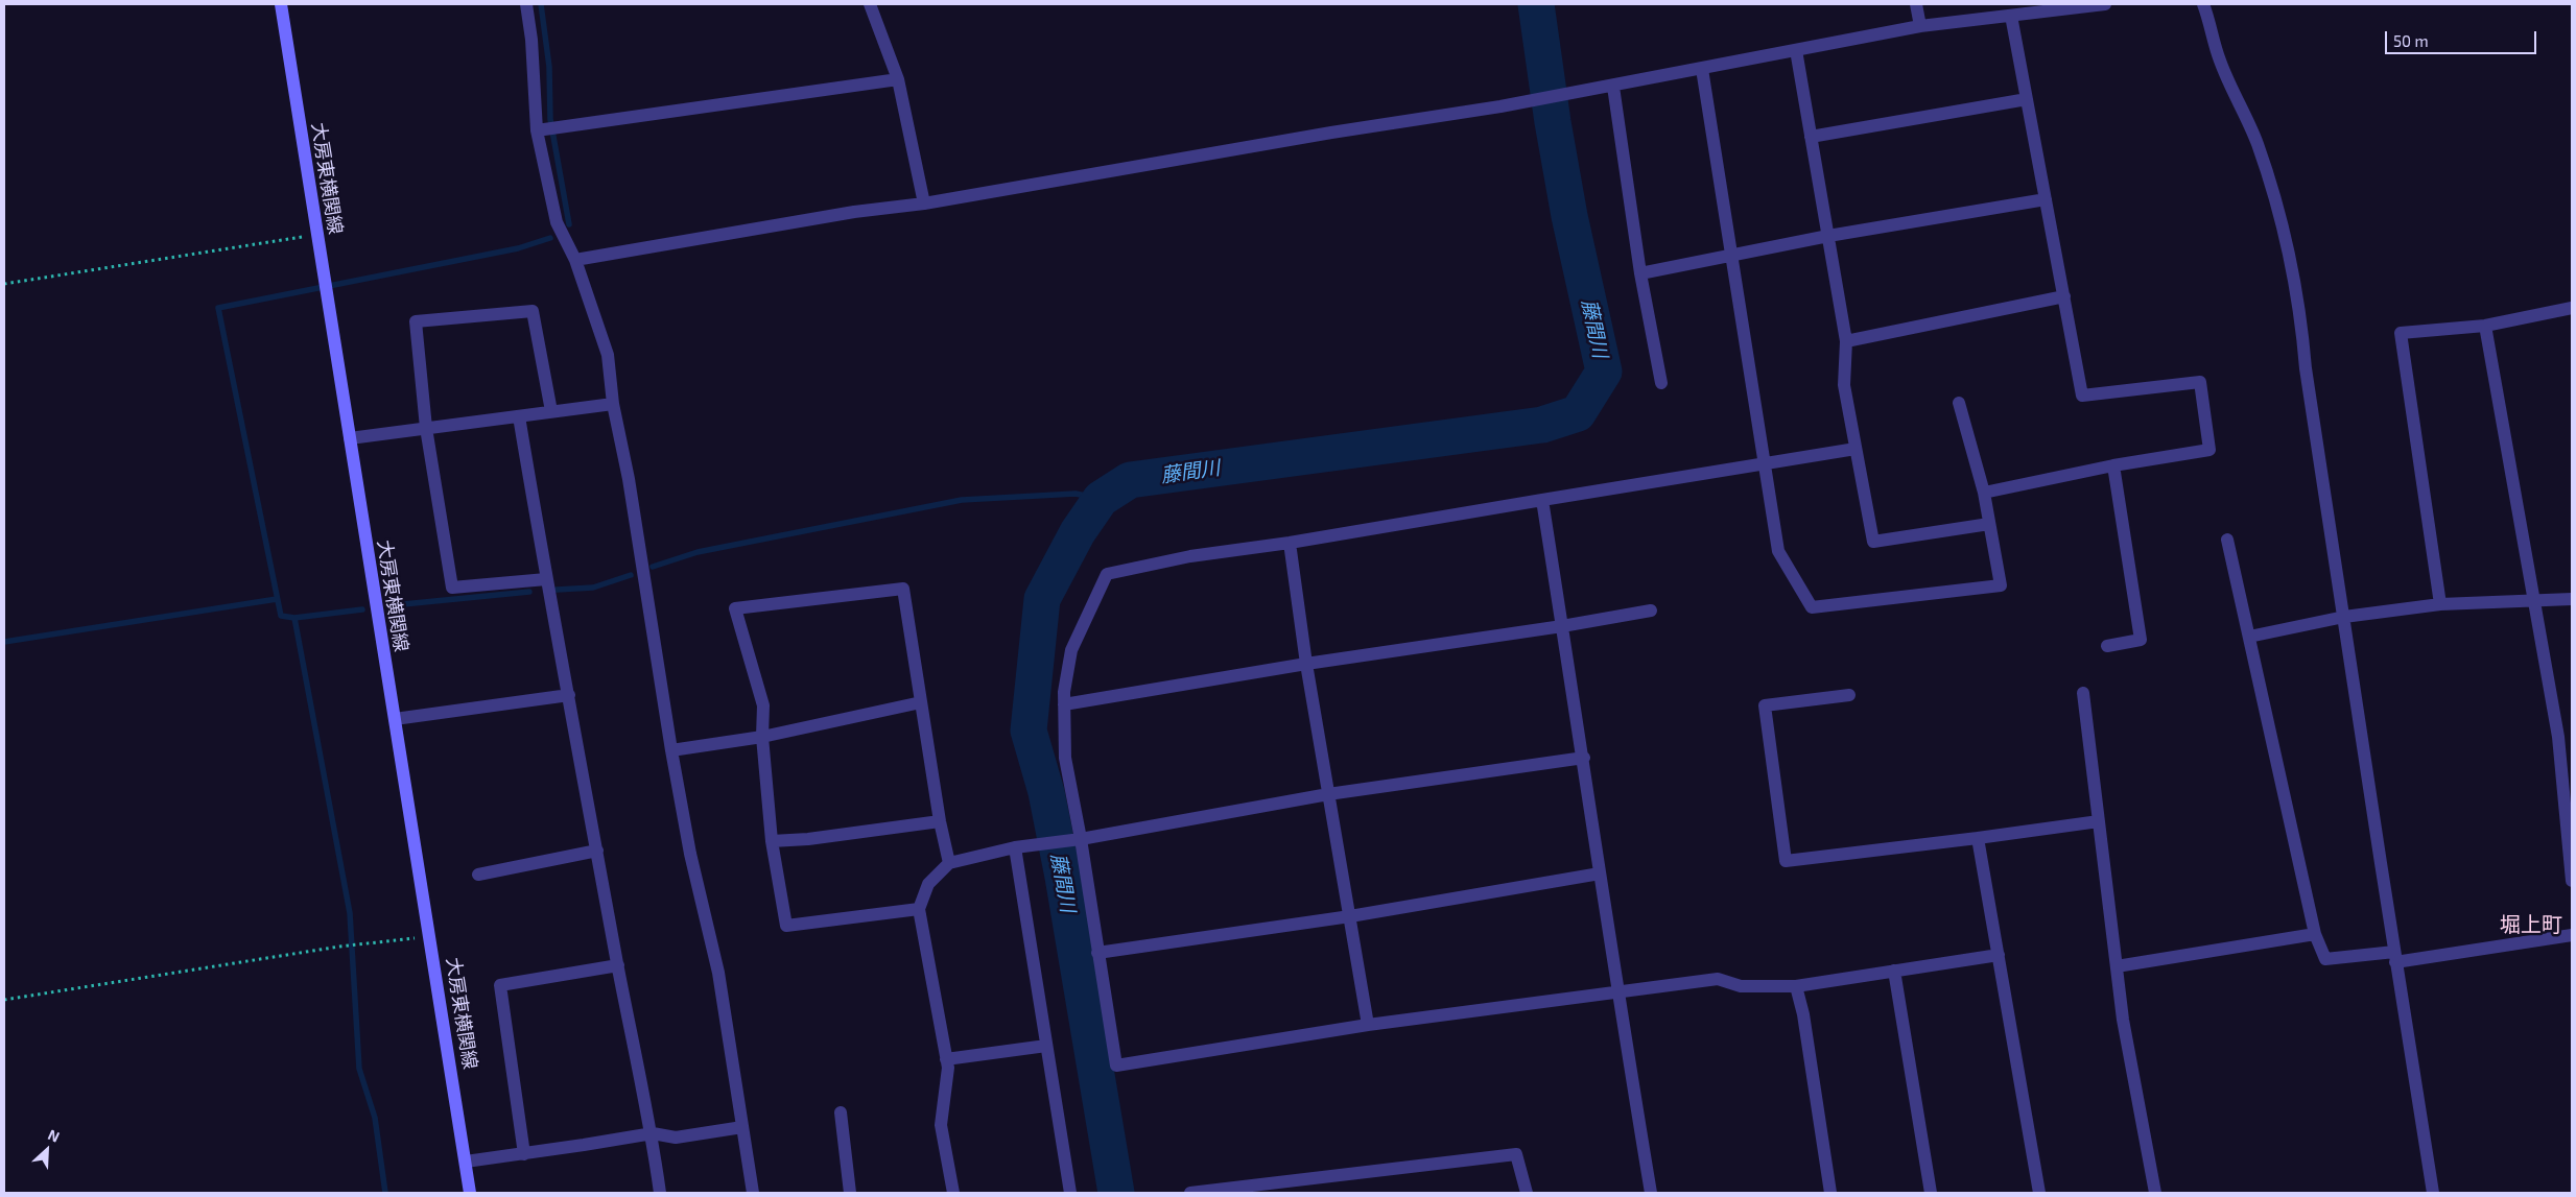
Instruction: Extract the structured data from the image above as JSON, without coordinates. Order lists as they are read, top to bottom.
{
  "streets": {
    "main road": ["大房東横関線"]
  },
  "districts": ["堀上町"],
  "water": ["藤間川"],
  "scale_bar": "50 m",
  "north": "top right"
}
